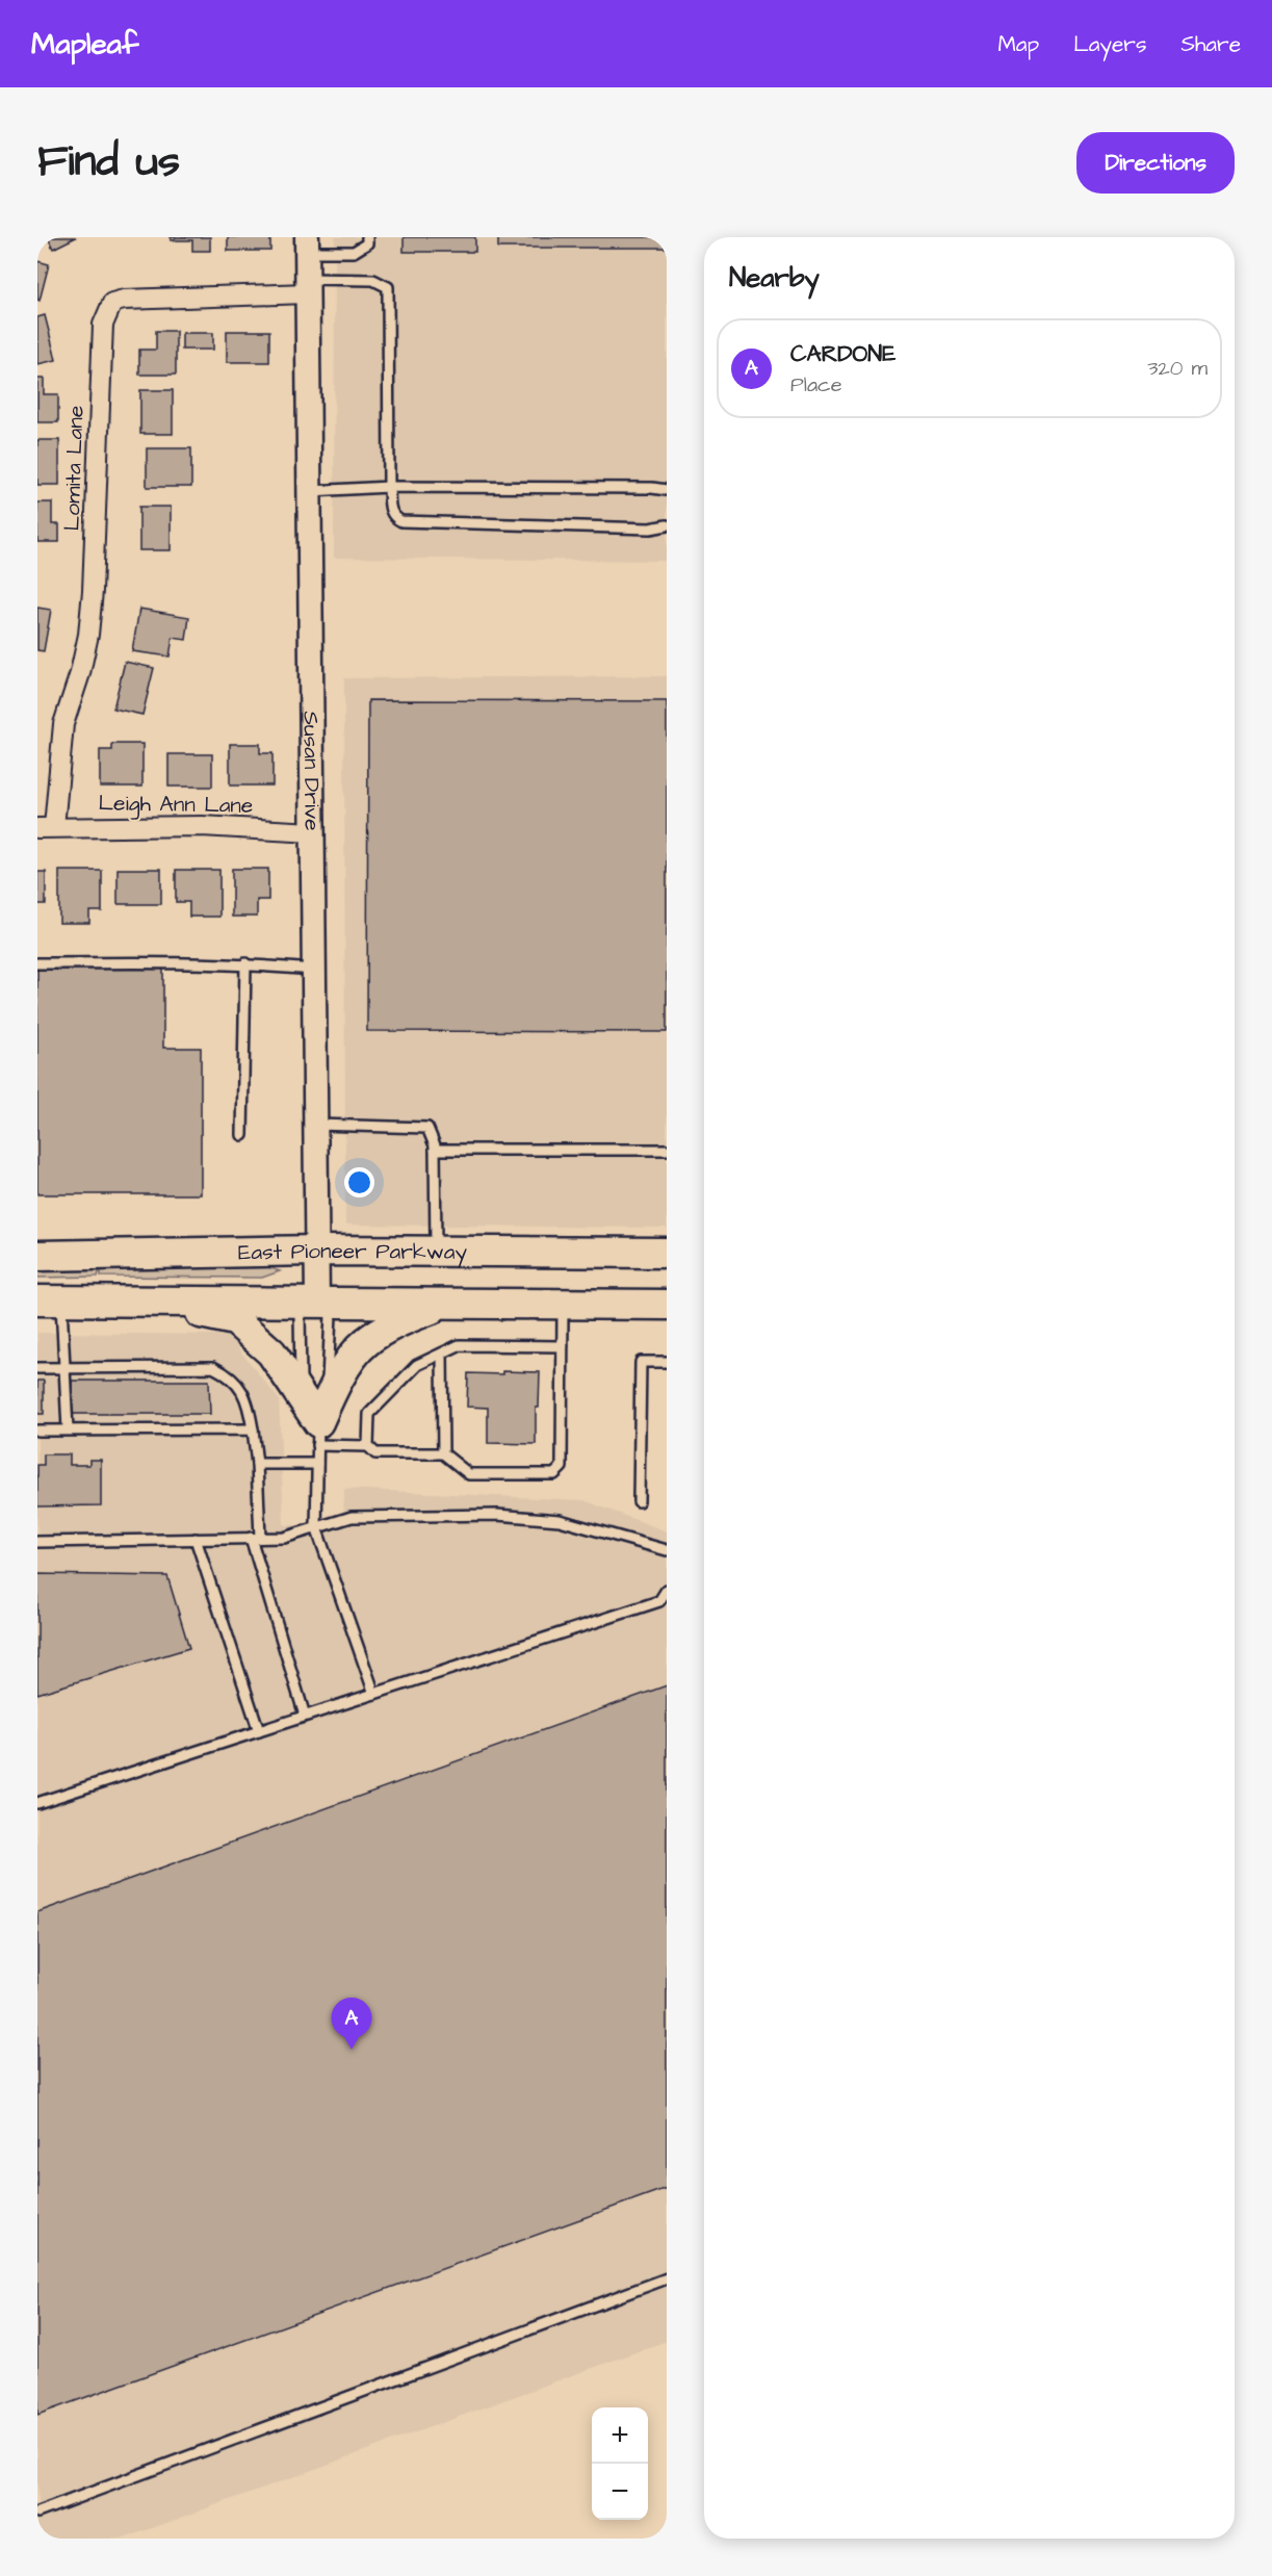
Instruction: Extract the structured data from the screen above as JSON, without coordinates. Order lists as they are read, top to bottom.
{
  "streets": {
    "main road": ["East Pioneer Parkway"],
    "street": ["Lomita Lane", "Susan Drive", "Leigh Ann Lane"]
  },
  "crossings": [
    ["Lomita Lane", "Susan Drive"],
    ["Lomita Lane", "Leigh Ann Lane"],
    ["Susan Drive", "Leigh Ann Lane"],
    ["Susan Drive", "East Pioneer Parkway"]
  ],
  "page": {
    "header": "Mapleaf",
    "nav": ["Map", "Layers", "Share"],
    "title": "Find us",
    "buttons": "Directions",
    "heading": "Nearby",
    "list": [
      {
        "mark": "A",
        "name": "CARDONE",
        "note": "Place",
        "value": "320 m"
      }
    ],
    "pins": "A",
    "map_buttons": ["+", "−"]
  }
}
